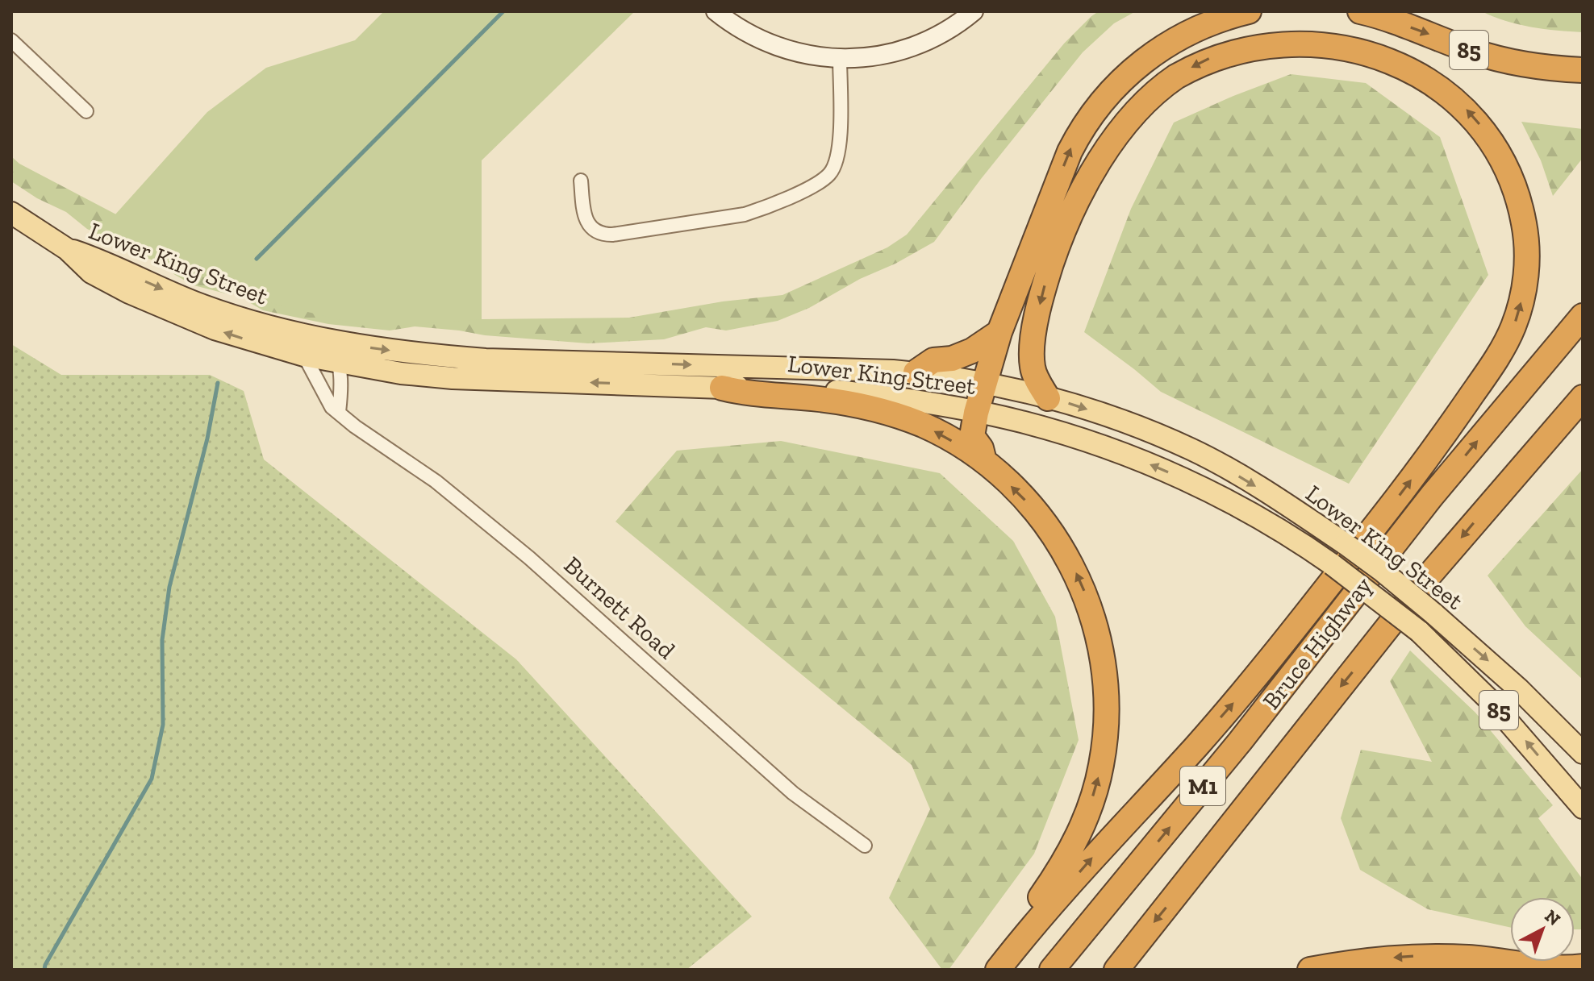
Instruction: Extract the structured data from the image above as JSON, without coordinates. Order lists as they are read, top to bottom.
{
  "streets": {
    "highway": ["85", "Bruce Highway", "M1"],
    "main road": ["Lower King Street"],
    "street": ["Burnett Road"]
  },
  "crossings": [
    ["Lower King Street", "Burnett Road"]
  ],
  "north": "top right"
}
